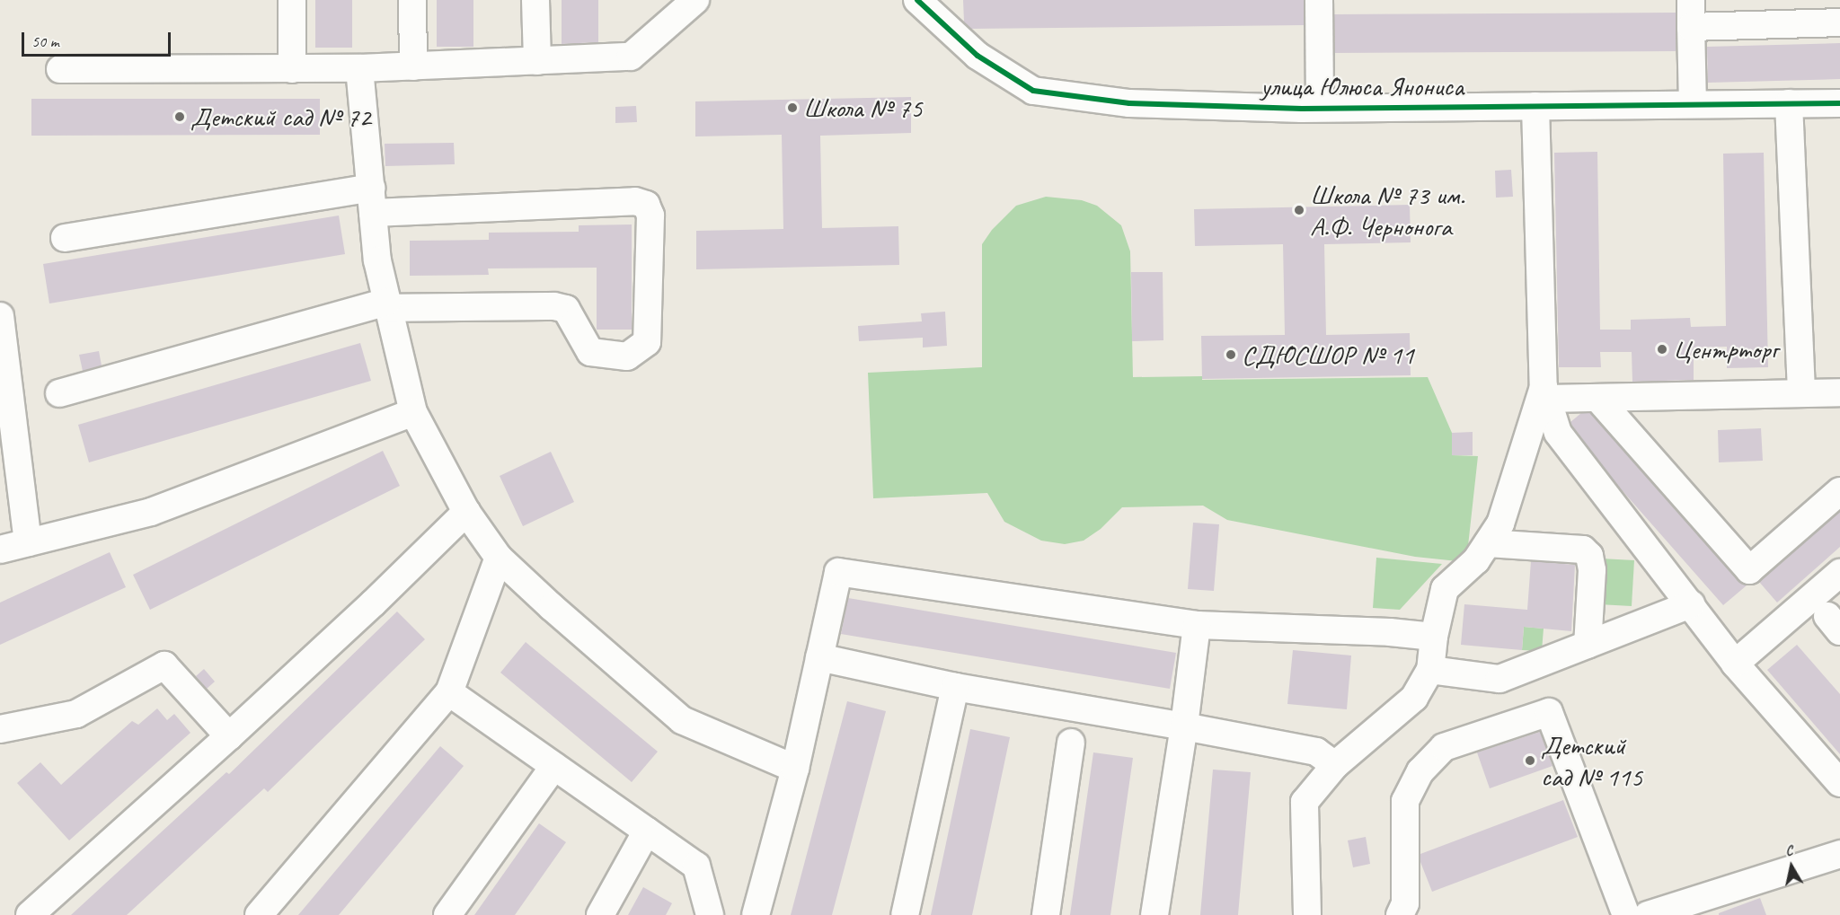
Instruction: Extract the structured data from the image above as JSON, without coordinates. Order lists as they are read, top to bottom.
{
  "streets": {
    "street": ["улица Юлюса Янониса"]
  },
  "places": [
    "Школа № 75",
    "Детский сад № 72",
    "Школа № 73 им. А.Ф. Чернонога",
    "Центрторг",
    "СДЮСШОР № 11",
    "Детский сад № 115"
  ],
  "scale_bar": "50 m",
  "north": "top"
}
